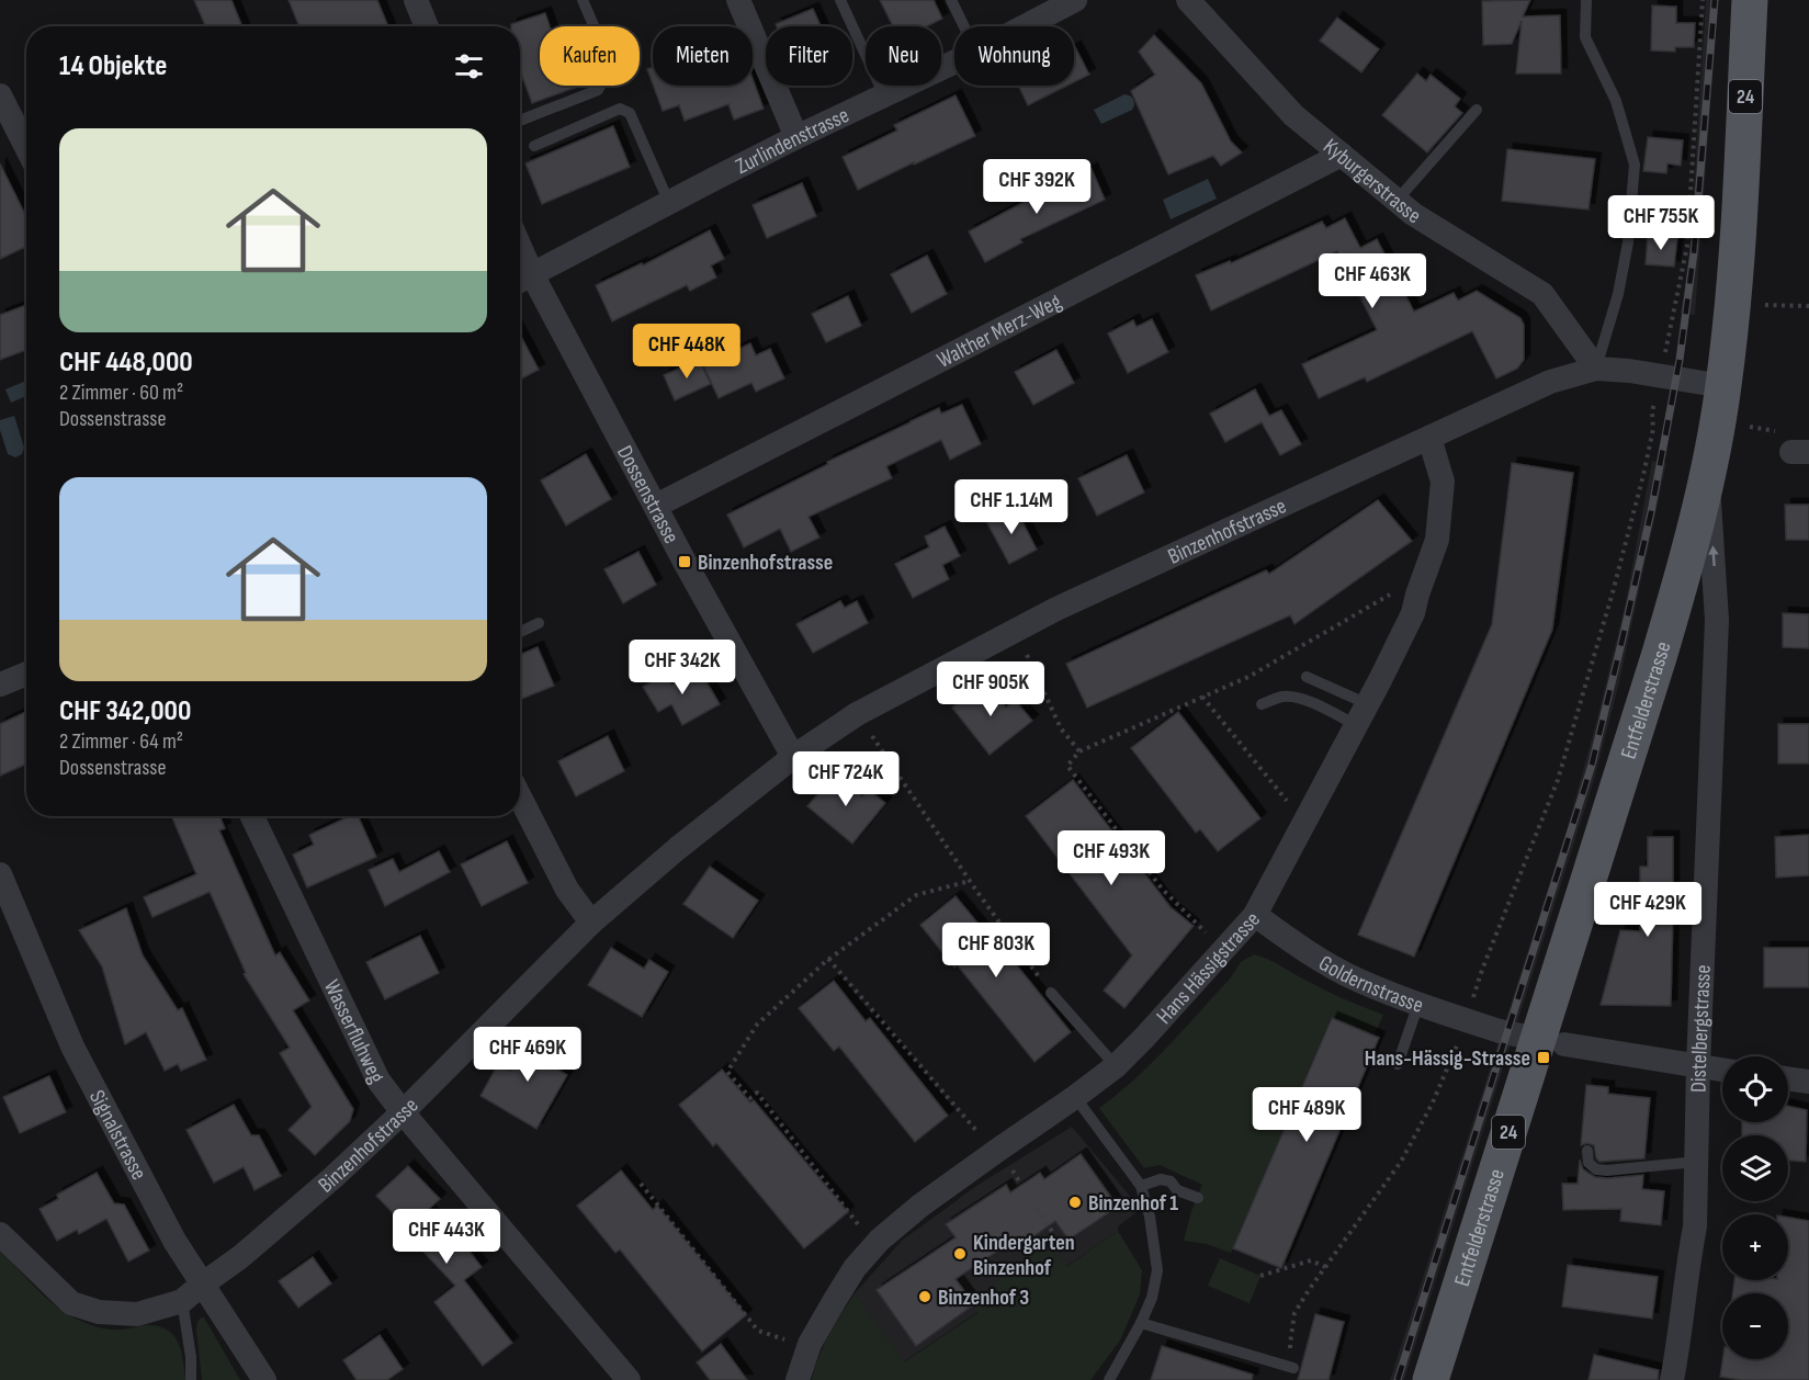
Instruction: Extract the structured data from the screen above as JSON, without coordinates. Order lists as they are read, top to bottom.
{
  "streets": {
    "main road": ["24", "Entfelderstrasse"],
    "street": [
      "Zurlindenstrasse",
      "Kyburgerstrasse",
      "Walther Merz-Weg",
      "Dossenstrasse",
      "Binzenhofstrasse",
      "Hans Hässigstrasse",
      "Goldernstrasse",
      "Distelbergstrasse",
      "Wasserfluhweg",
      "Signalstrasse"
    ]
  },
  "crossings": [
    ["Zurlindenstrasse", "Dossenstrasse"],
    ["Kyburgerstrasse", "Walther Merz-Weg"],
    ["Kyburgerstrasse", "Binzenhofstrasse"],
    ["Walther Merz-Weg", "Dossenstrasse"],
    ["Dossenstrasse", "Binzenhofstrasse"],
    ["Binzenhofstrasse", "Entfelderstrasse"],
    ["Binzenhofstrasse", "Hans Hässigstrasse"],
    ["Binzenhofstrasse", "Wasserfluhweg"],
    ["Binzenhofstrasse", "Signalstrasse"],
    ["Entfelderstrasse", "Distelbergstrasse"],
    ["Hans Hässigstrasse", "Goldernstrasse"]
  ],
  "one_way": ["Distelbergstrasse"],
  "places": {
    "transit": ["Binzenhofstrasse", "Hans-Hässig-Strasse"],
    "other": ["Binzenhof 1", "Kindergarten Binzenhof", "Binzenhof 3"]
  },
  "page": {
    "chip": [
      "Kaufen",
      "Mieten",
      "Filter",
      "Neu",
      "Wohnung"
    ],
    "heading": "14 Objekte",
    "list": [
      {
        "name": "CHF 448,000",
        "note": "2 Zimmer · 60 m² · Dossenstrasse"
      },
      {
        "name": "CHF 342,000",
        "note": "2 Zimmer · 64 m² · Dossenstrasse"
      }
    ],
    "price": [
      "CHF 392K",
      "CHF 755K",
      "CHF 463K",
      "CHF 448K",
      "CHF 1.14M",
      "CHF 342K",
      "CHF 905K",
      "CHF 724K",
      "CHF 493K",
      "CHF 429K",
      "CHF 803K",
      "CHF 469K",
      "CHF 489K",
      "CHF 443K"
    ],
    "map_buttons": ["+", "−"]
  }
}
